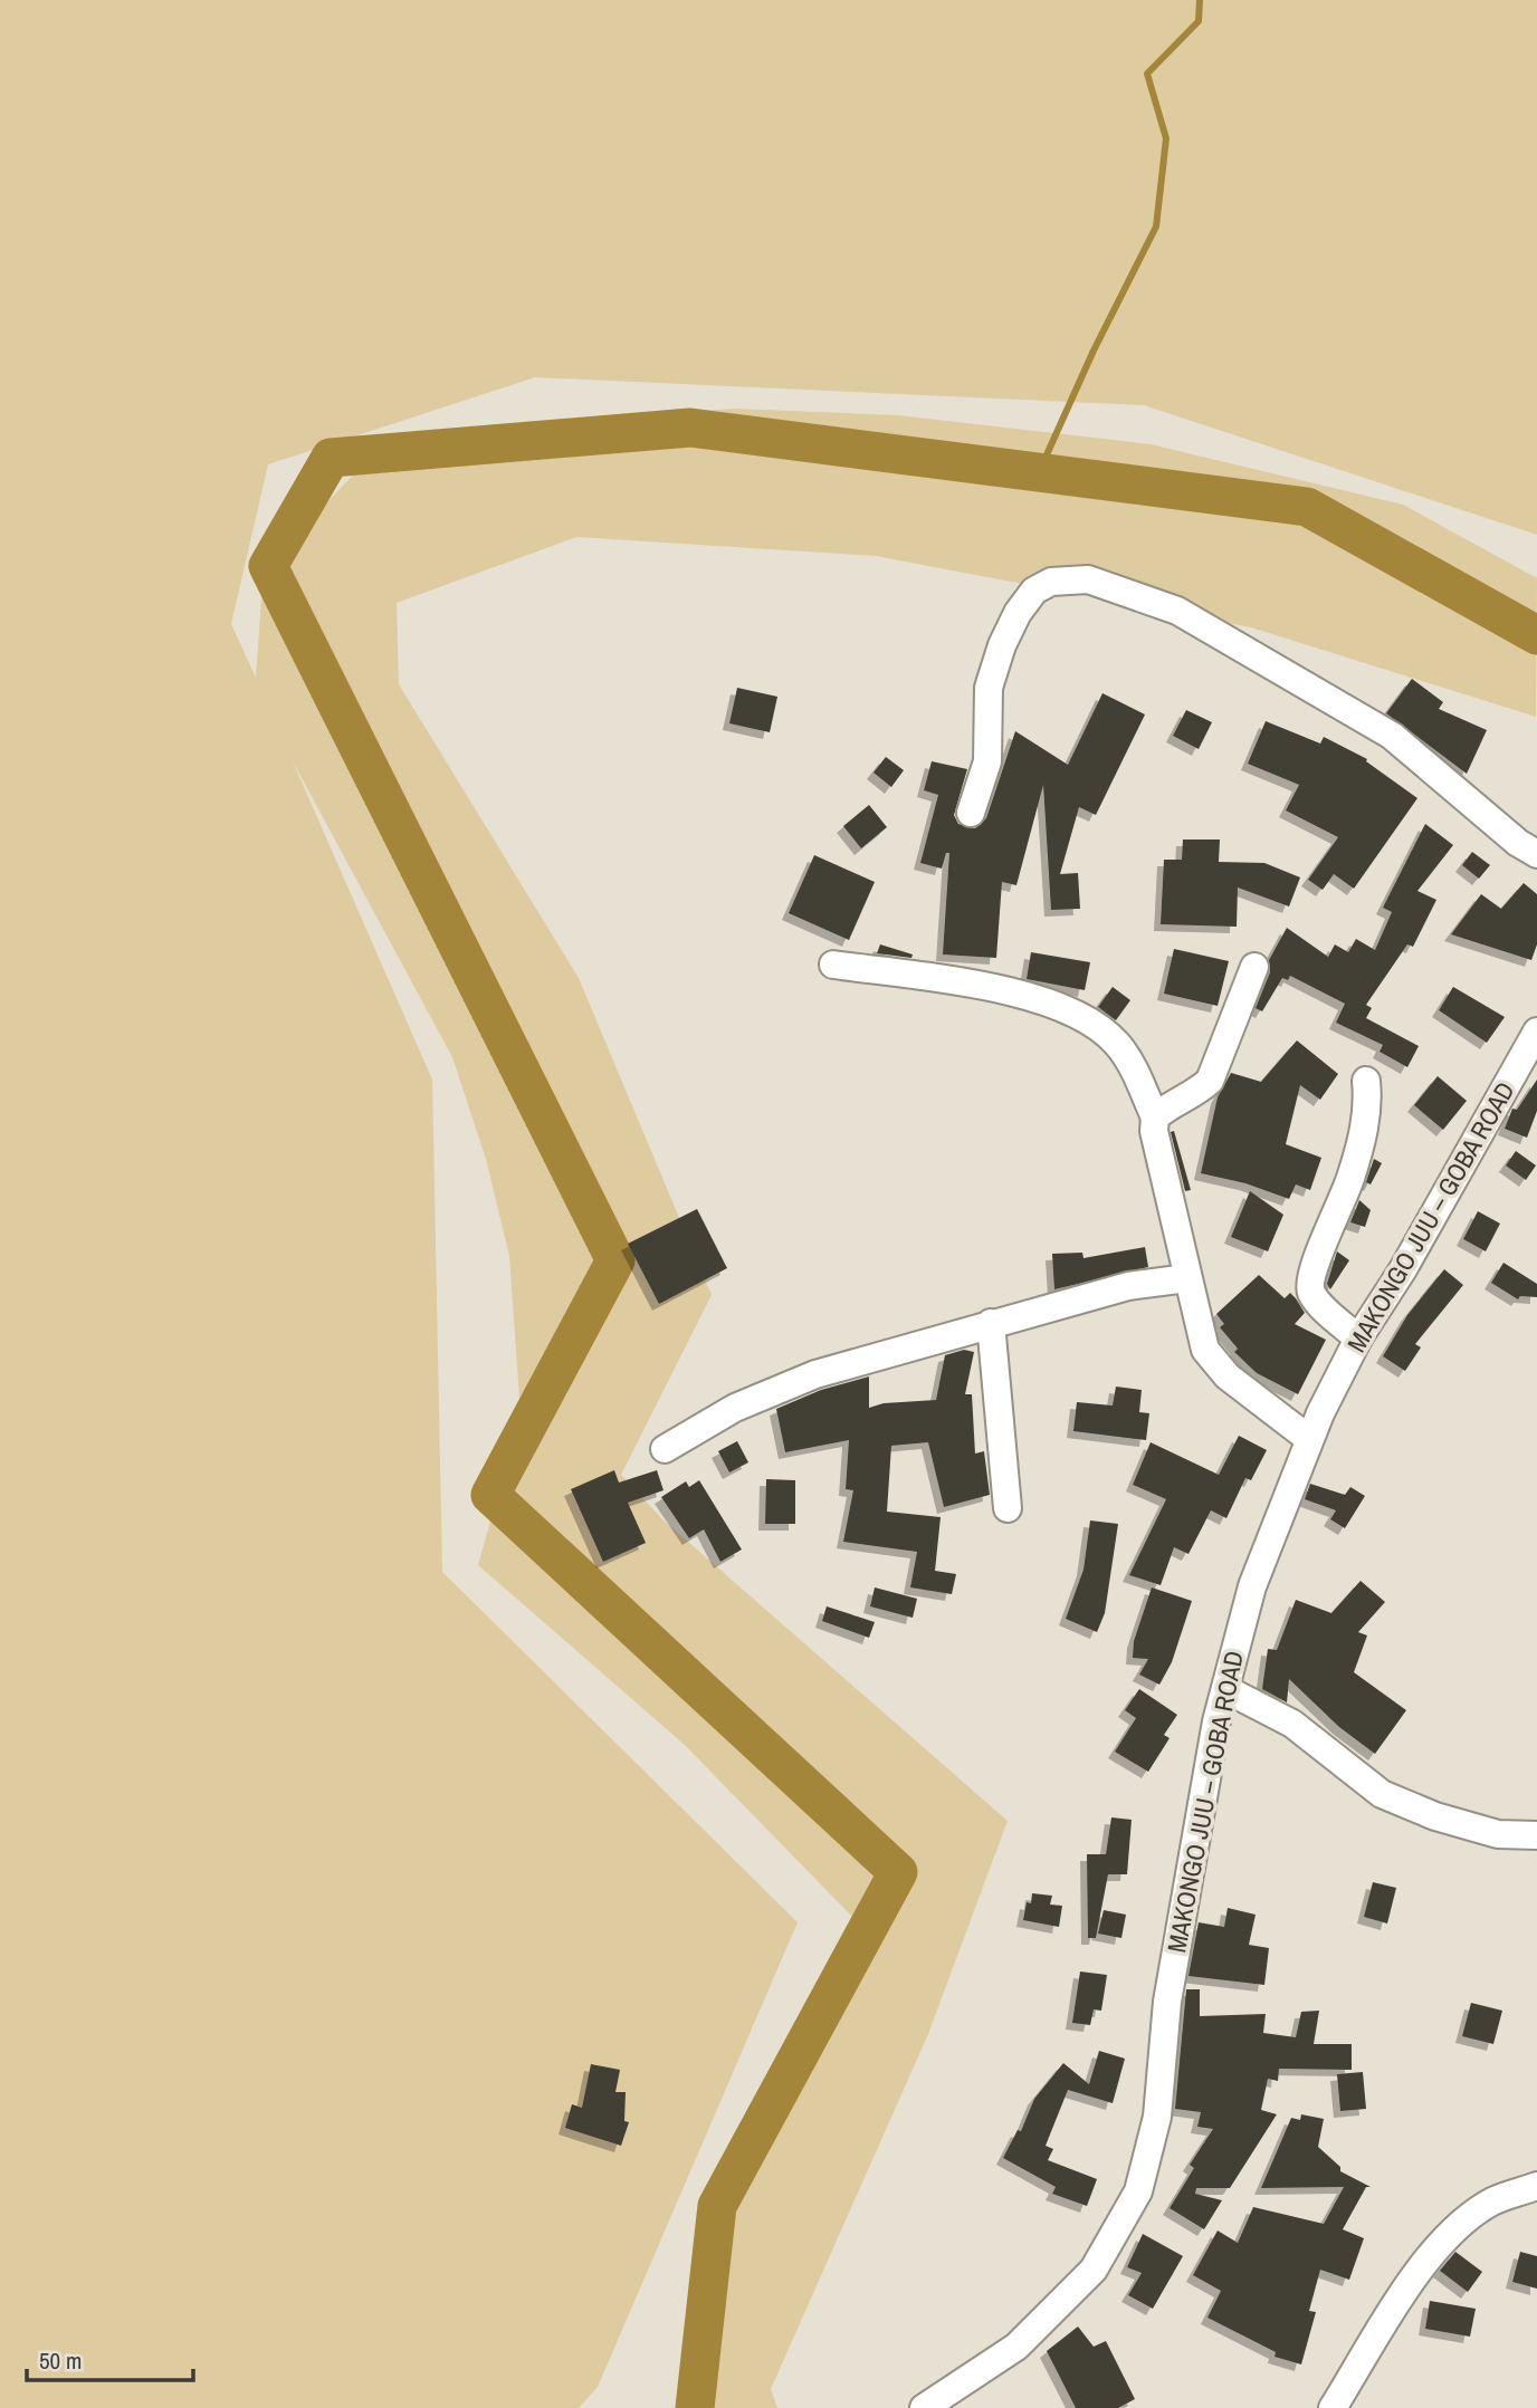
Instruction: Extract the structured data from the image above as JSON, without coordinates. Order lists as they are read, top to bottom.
{
  "streets": {
    "street": ["MAKONGO JUU – GOBA ROAD"]
  },
  "scale_bar": "50 m"
}
